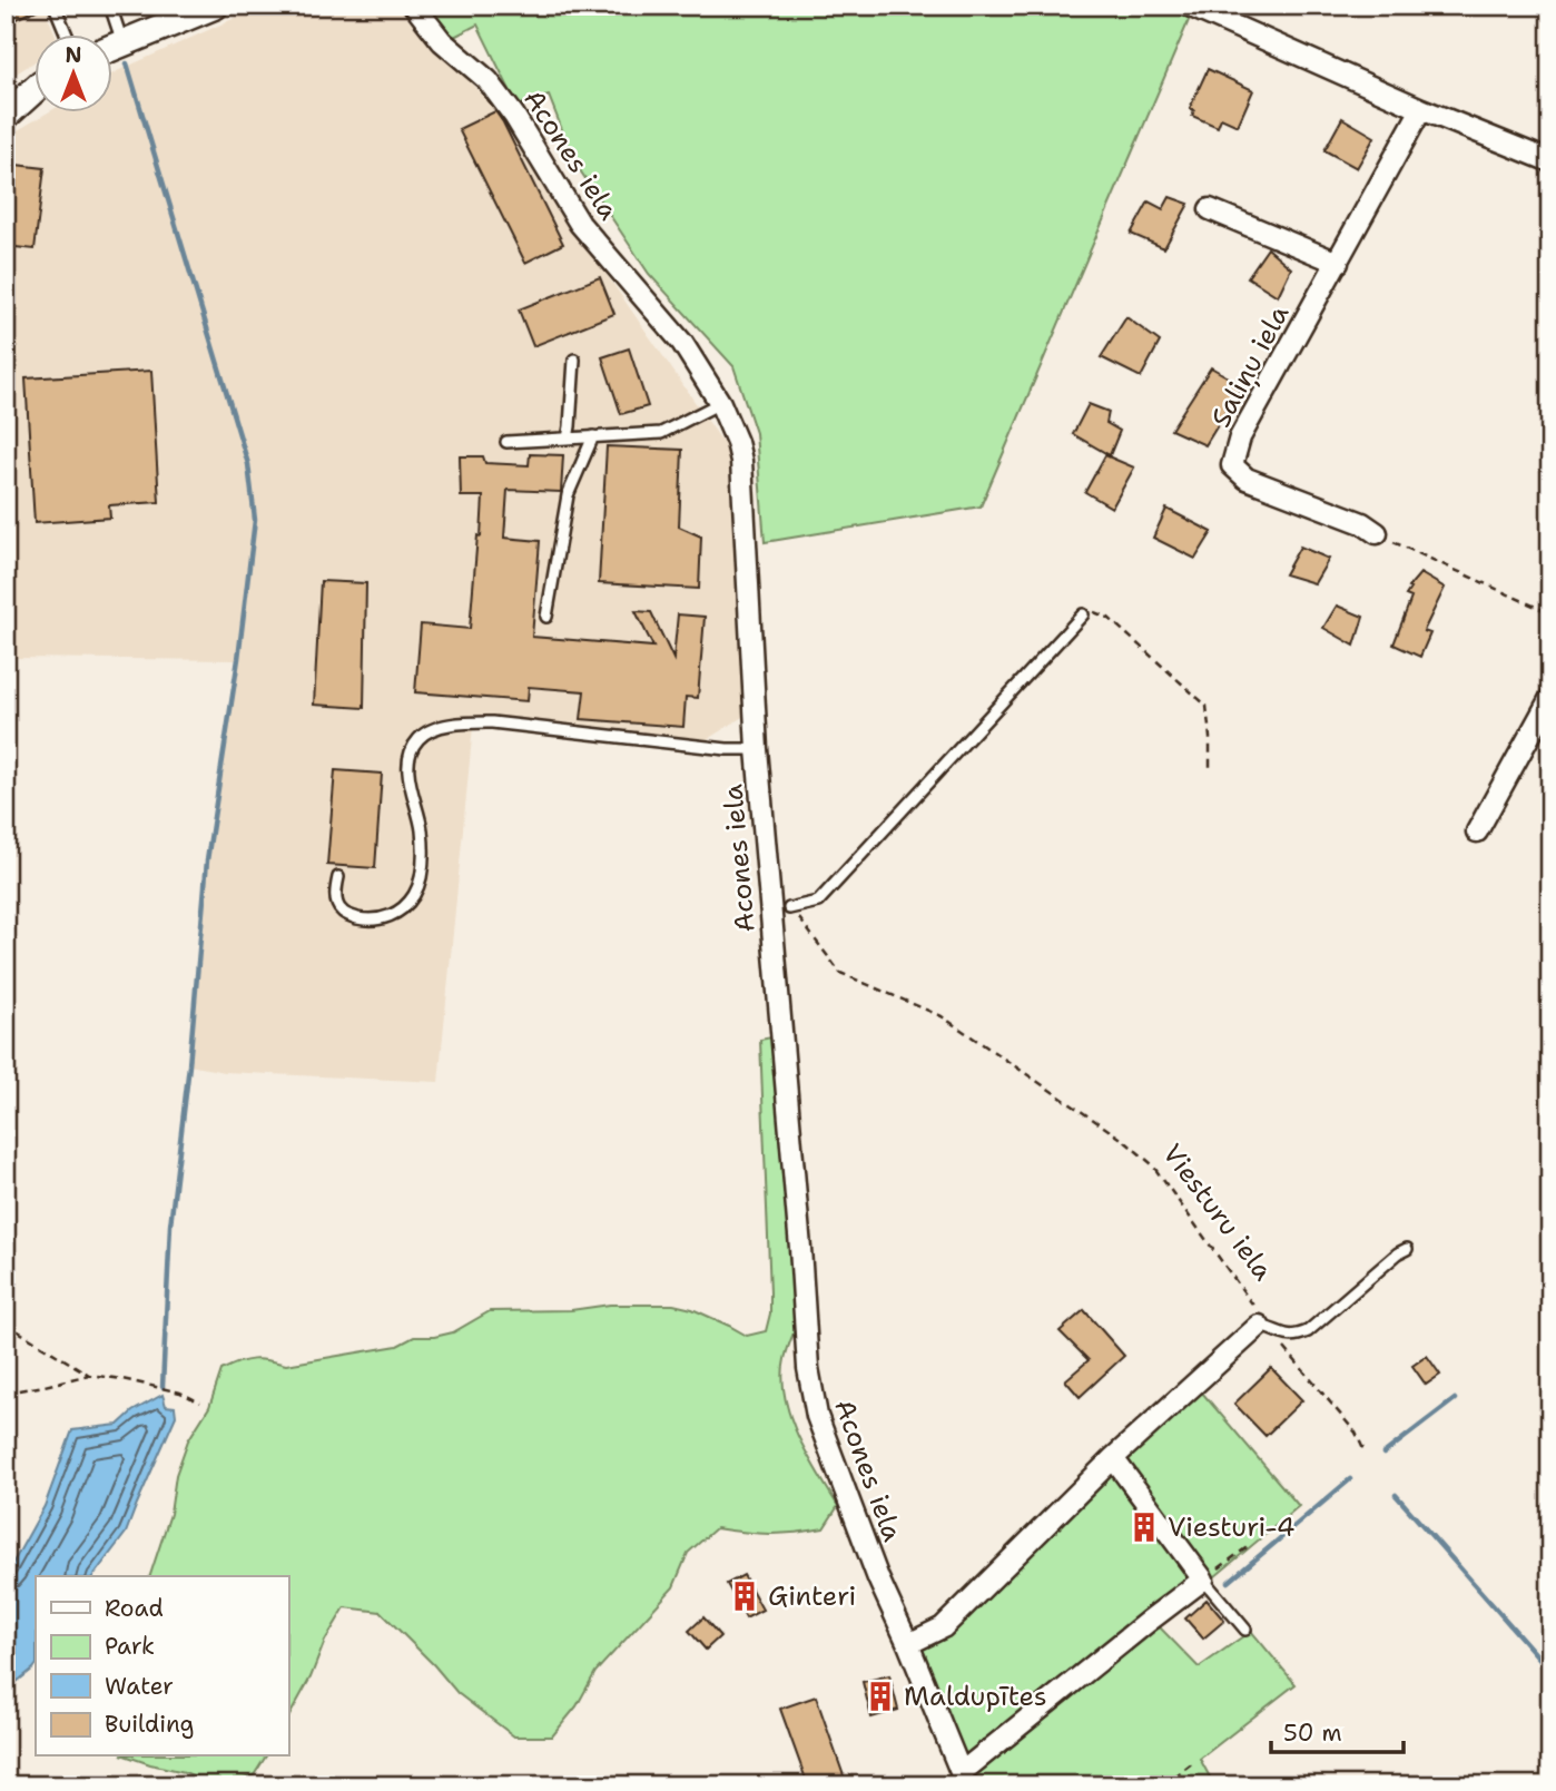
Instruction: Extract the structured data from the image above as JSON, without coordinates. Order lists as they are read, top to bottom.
{
  "streets": {
    "street": ["Acones iela", "Saliņu iela", "Viesturu iela"]
  },
  "crossings": [
    ["Acones iela", "Viesturu iela"]
  ],
  "places": {
    "building": ["Viesturi-4", "Ginteri", "Maldupītes"]
  },
  "legend": [
    "Road",
    "Park",
    "Water",
    "Building"
  ],
  "scale_bar": "50 m",
  "north": "top"
}
